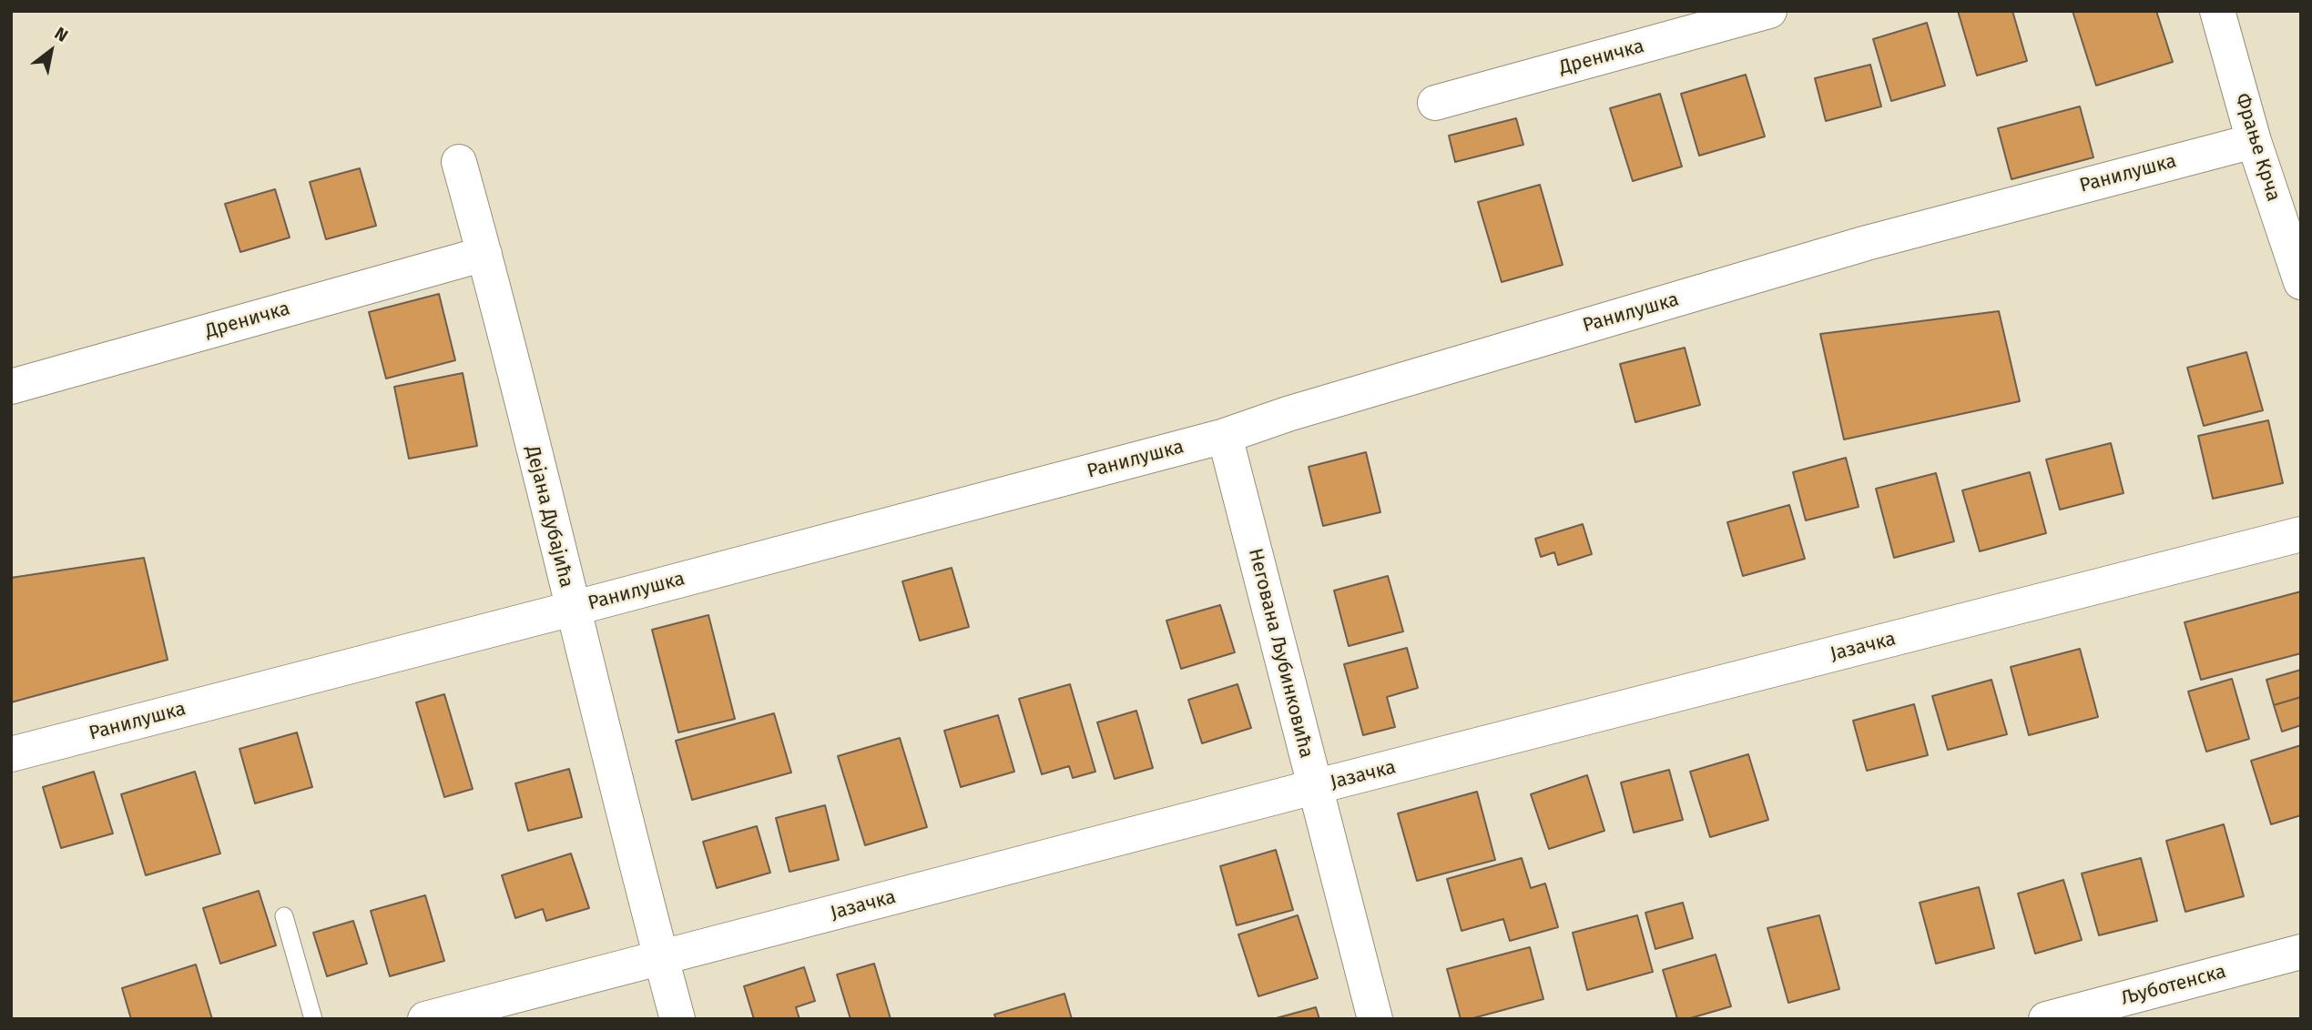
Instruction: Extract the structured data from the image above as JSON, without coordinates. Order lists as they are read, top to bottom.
{
  "streets": {
    "street": [
      "Дреничка",
      "Фрање Крча",
      "Ранилушка",
      "Дејана Дубајића",
      "Јазачка",
      "Негована Љубинковића",
      "Љуботенска"
    ]
  },
  "crossings": [
    ["Дреничка", "Дејана Дубајића"],
    ["Фрање Крча", "Ранилушка"],
    ["Ранилушка", "Дејана Дубајића"],
    ["Ранилушка", "Негована Љубинковића"],
    ["Дејана Дубајића", "Јазачка"],
    ["Јазачка", "Негована Љубинковића"]
  ],
  "north": "top right"
}
